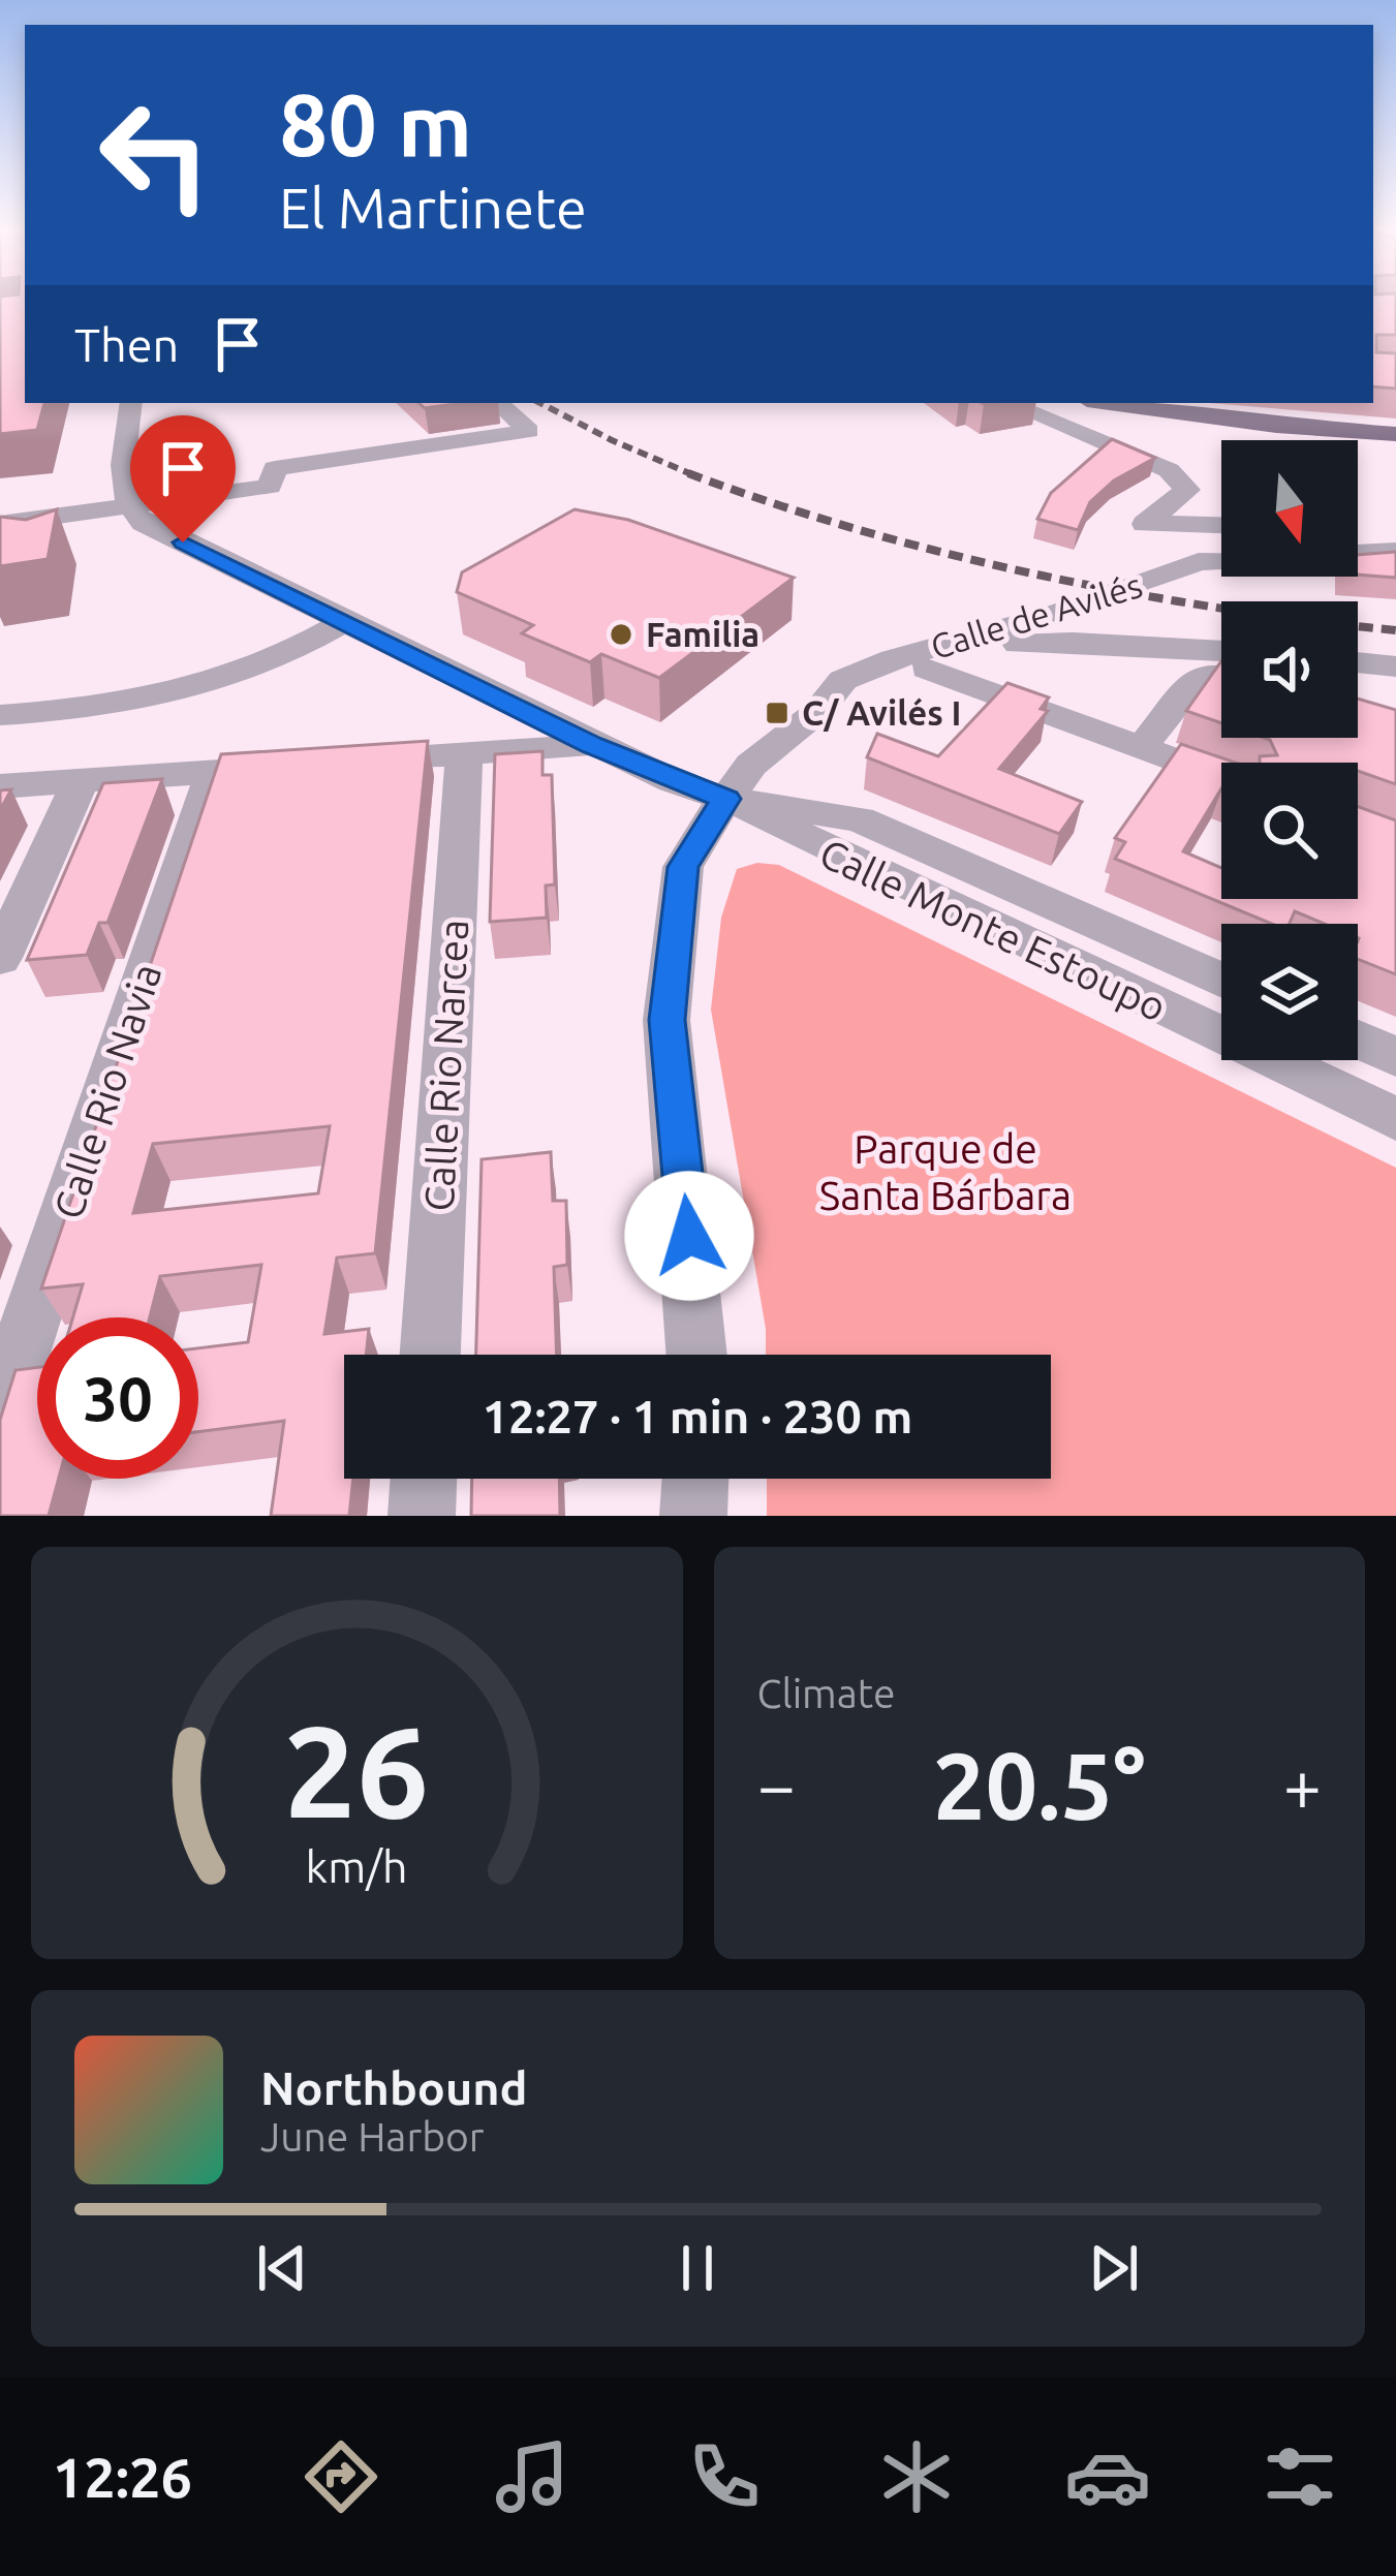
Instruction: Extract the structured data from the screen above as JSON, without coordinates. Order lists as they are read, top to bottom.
{
  "streets": {
    "street": [
      "Calle de Avilés",
      "Calle Monte Estoupo",
      "Calle Rio Narcea",
      "Calle Rio Navia"
    ]
  },
  "crossings": [
    ["Calle de Avilés", "Calle Monte Estoupo"]
  ],
  "parks": ["Parque de Santa Bárbara"],
  "places": {
    "other": ["Familia"],
    "transit": ["C/ Avilés I"]
  },
  "north": "bottom",
  "page": {
    "turn": ["80 m", "El Martinete"],
    "then": "Then",
    "limit": "30",
    "trip": "12:27 · 1 min · 230 m",
    "tile": "Climate",
    "heat": ["−", "20.5°", "+"],
    "song": ["Northbound", "June Harbor"],
    "tabs": "12:26",
    "gauge": ["26", "km/h"]
  }
}
